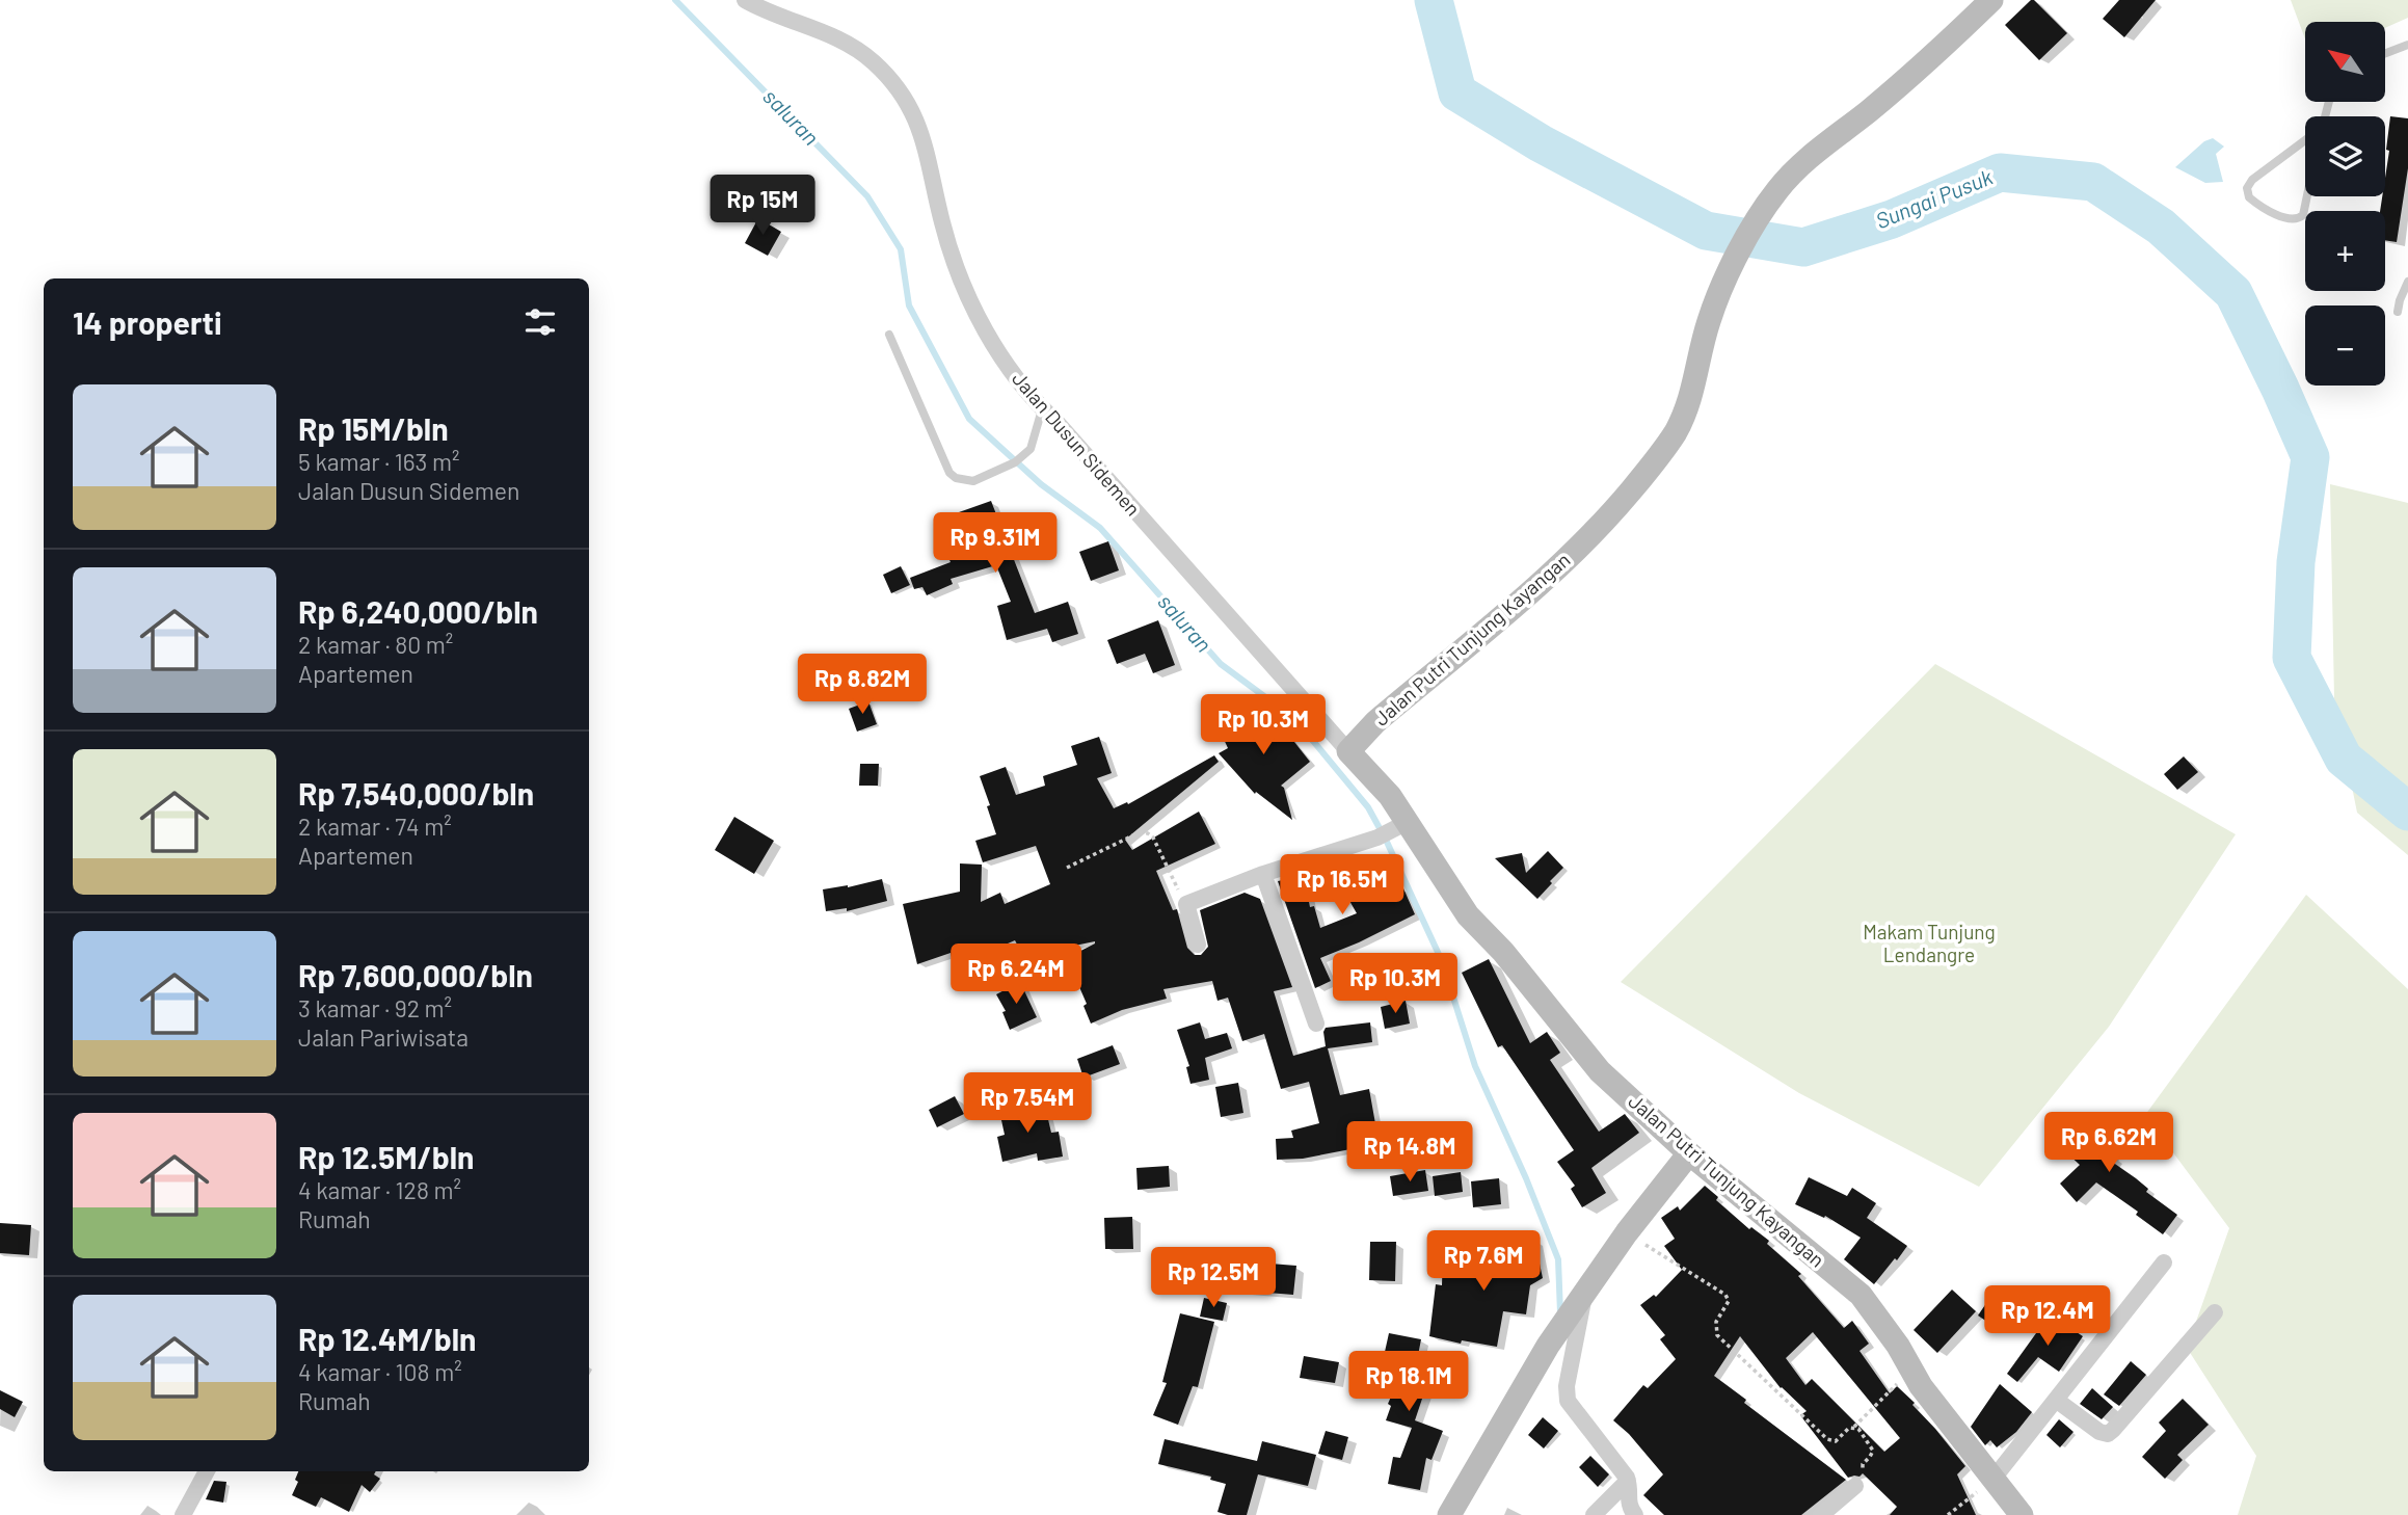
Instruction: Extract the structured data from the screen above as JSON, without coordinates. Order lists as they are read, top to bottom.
{
  "streets": {
    "street": ["Jalan Dusun Sidemen", "Jalan Putri Tunjung Kayangan"]
  },
  "crossings": [
    ["Jalan Dusun Sidemen", "Jalan Putri Tunjung Kayangan"]
  ],
  "water": ["saluran", "Sungai Pusuk"],
  "parks": ["Makam Tunjung Lendangre"],
  "north": "top left",
  "page": {
    "map_buttons": ["+", "−"],
    "price": [
      "Rp 15M",
      "Rp 9.31M",
      "Rp 8.82M",
      "Rp 10.3M",
      "Rp 16.5M",
      "Rp 6.24M",
      "Rp 10.3M",
      "Rp 7.54M",
      "Rp 6.62M",
      "Rp 14.8M",
      "Rp 7.6M",
      "Rp 12.5M",
      "Rp 12.4M",
      "Rp 18.1M"
    ],
    "heading": "14 properti",
    "list": [
      {
        "name": "Rp 15M/bln",
        "note": "5 kamar · 163 m² · Jalan Dusun Sidemen"
      },
      {
        "name": "Rp 6,240,000/bln",
        "note": "2 kamar · 80 m² · Apartemen"
      },
      {
        "name": "Rp 7,540,000/bln",
        "note": "2 kamar · 74 m² · Apartemen"
      },
      {
        "name": "Rp 7,600,000/bln",
        "note": "3 kamar · 92 m² · Jalan Pariwisata"
      },
      {
        "name": "Rp 12.5M/bln",
        "note": "4 kamar · 128 m² · Rumah"
      },
      {
        "name": "Rp 12.4M/bln",
        "note": "4 kamar · 108 m² · Rumah"
      }
    ]
  }
}
